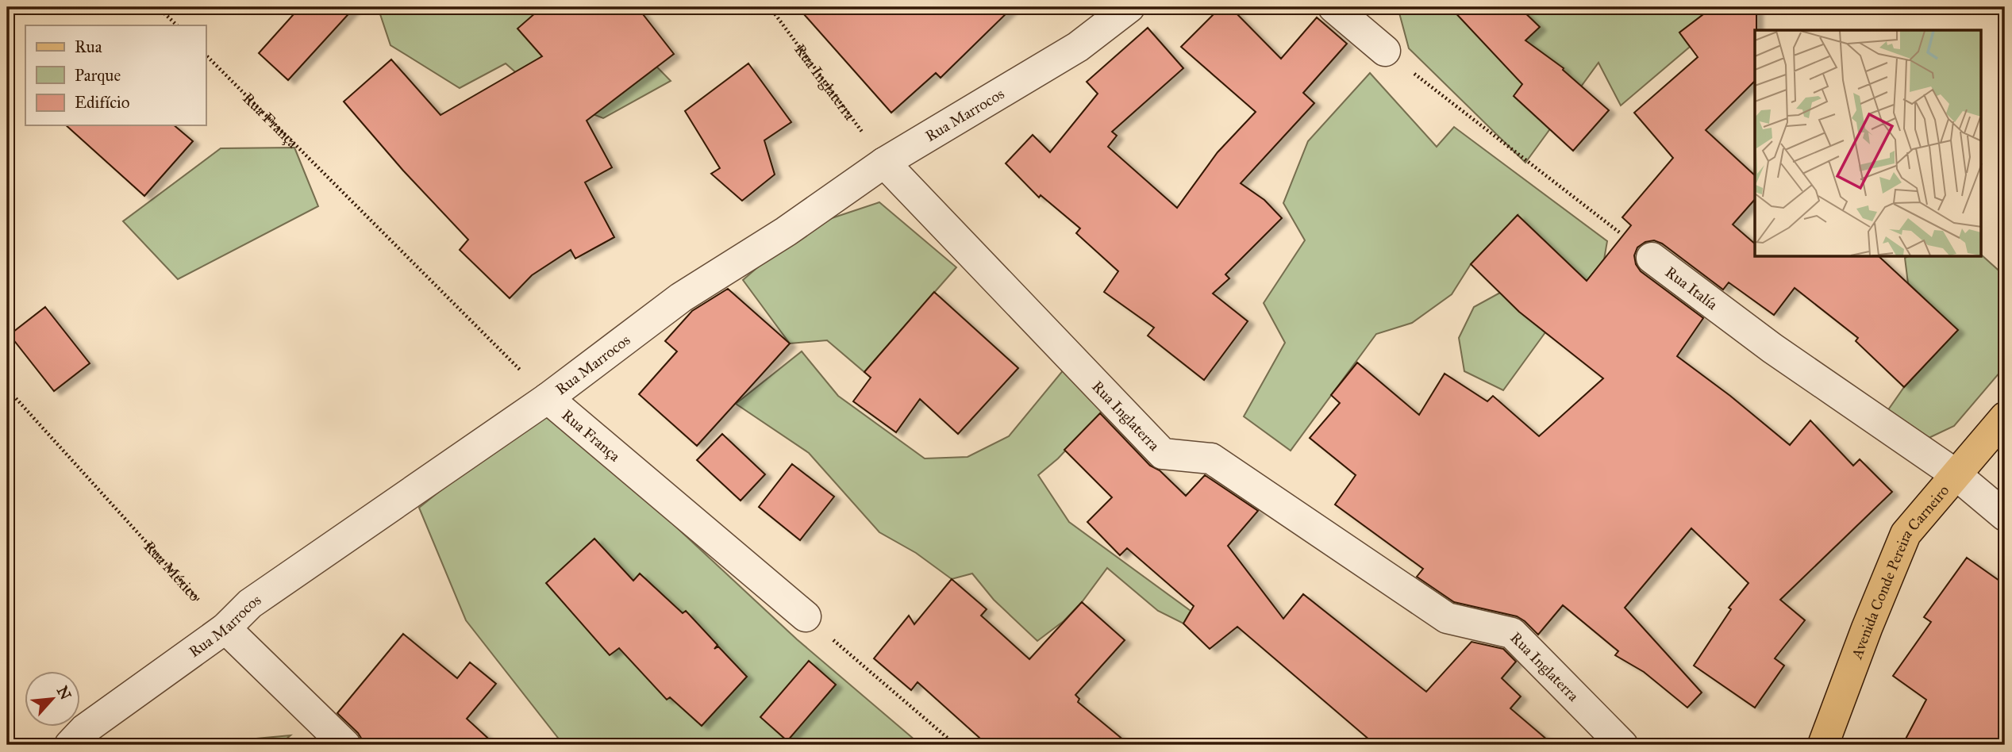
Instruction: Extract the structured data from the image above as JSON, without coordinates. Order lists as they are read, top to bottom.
{
  "streets": {
    "main road": ["Avenida Conde Pereira Carneiro"],
    "street": [
      "Rua Inglaterra",
      "Rua Marrocos",
      "Rua França",
      "Rua Italía"
    ],
    "path": ["Rua México"]
  },
  "crossings": [
    ["Rua Inglaterra", "Rua Marrocos"],
    ["Rua Marrocos", "Rua França"],
    ["Rua Marrocos", "Rua México"],
    ["Rua Italía", "Avenida Conde Pereira Carneiro"]
  ],
  "legend": ["Rua", "Parque", "Edifício"],
  "north": "top right"
}
